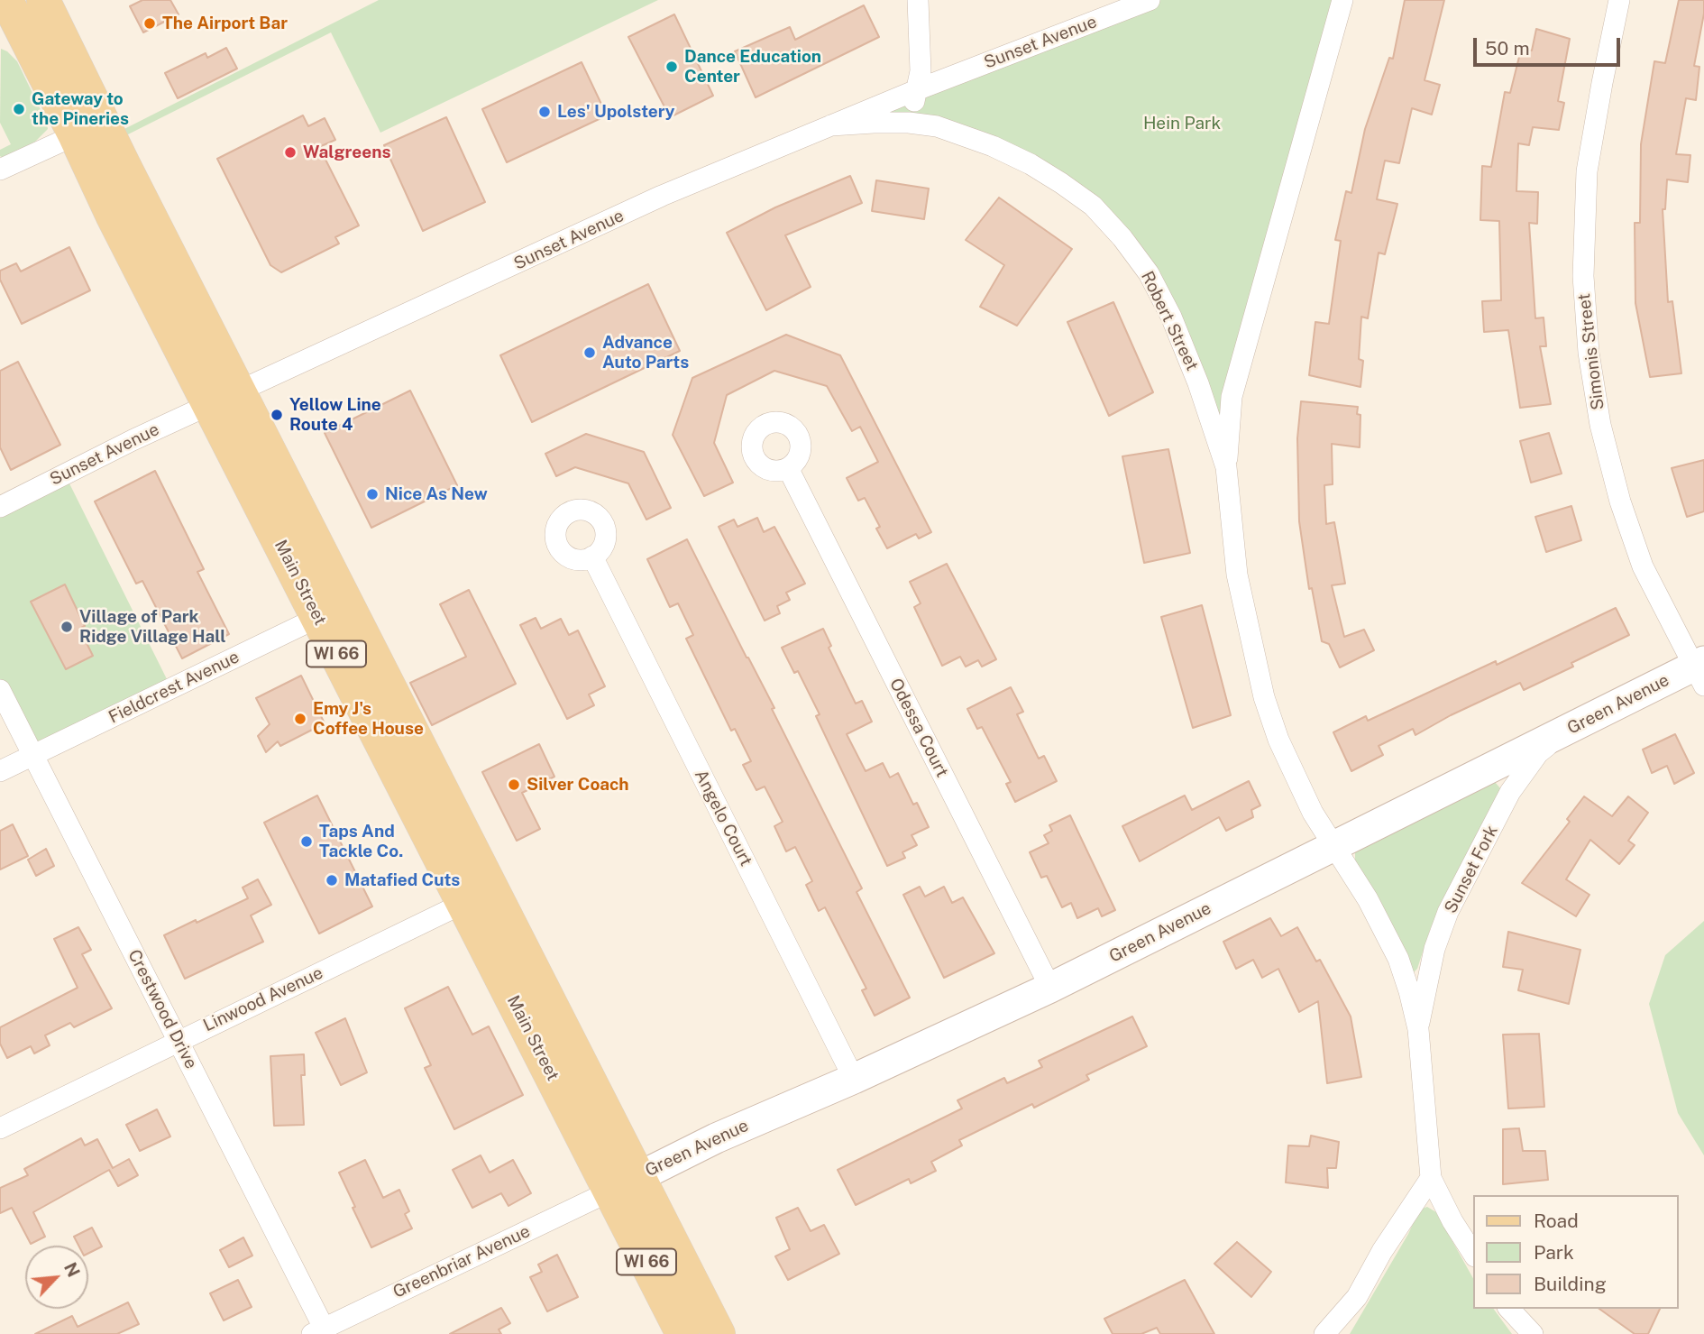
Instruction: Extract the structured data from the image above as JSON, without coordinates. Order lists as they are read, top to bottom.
{
  "streets": {
    "main road": ["Main Street", "WI 66"],
    "street": [
      "Sunset Avenue",
      "Robert Street",
      "Simonis Street",
      "Fieldcrest Avenue",
      "Green Avenue",
      "Odessa Court",
      "Angelo Court",
      "Sunset Fork",
      "Linwood Avenue",
      "Crestwood Drive",
      "Greenbriar Avenue"
    ]
  },
  "crossings": [
    ["Sunset Avenue", "Robert Street"],
    ["Sunset Avenue", "Main Street"],
    ["Robert Street", "Green Avenue"],
    ["Robert Street", "Sunset Fork"],
    ["Simonis Street", "Green Avenue"],
    ["Main Street", "Fieldcrest Avenue"],
    ["Main Street", "Green Avenue"],
    ["Main Street", "Linwood Avenue"],
    ["Main Street", "Greenbriar Avenue"],
    ["Fieldcrest Avenue", "Crestwood Drive"],
    ["Green Avenue", "Odessa Court"],
    ["Green Avenue", "Angelo Court"],
    ["Green Avenue", "Sunset Fork"],
    ["Green Avenue", "Greenbriar Avenue"],
    ["Linwood Avenue", "Crestwood Drive"],
    ["Crestwood Drive", "Greenbriar Avenue"]
  ],
  "parks": ["Hein Park"],
  "places": [
    "The Airport Bar",
    "Dance Education Center",
    "Gateway to the Pineries",
    "Les' Upolstery",
    "Walgreens",
    "Advance Auto Parts",
    "Yellow Line Route 4",
    "Nice As New",
    "Village of Park Ridge Village Hall",
    "Emy J's Coffee House",
    "Silver Coach",
    "Taps And Tackle Co.",
    "Matafied Cuts"
  ],
  "legend": ["Road", "Park", "Building"],
  "scale_bar": "50 m",
  "north": "top right"
}
